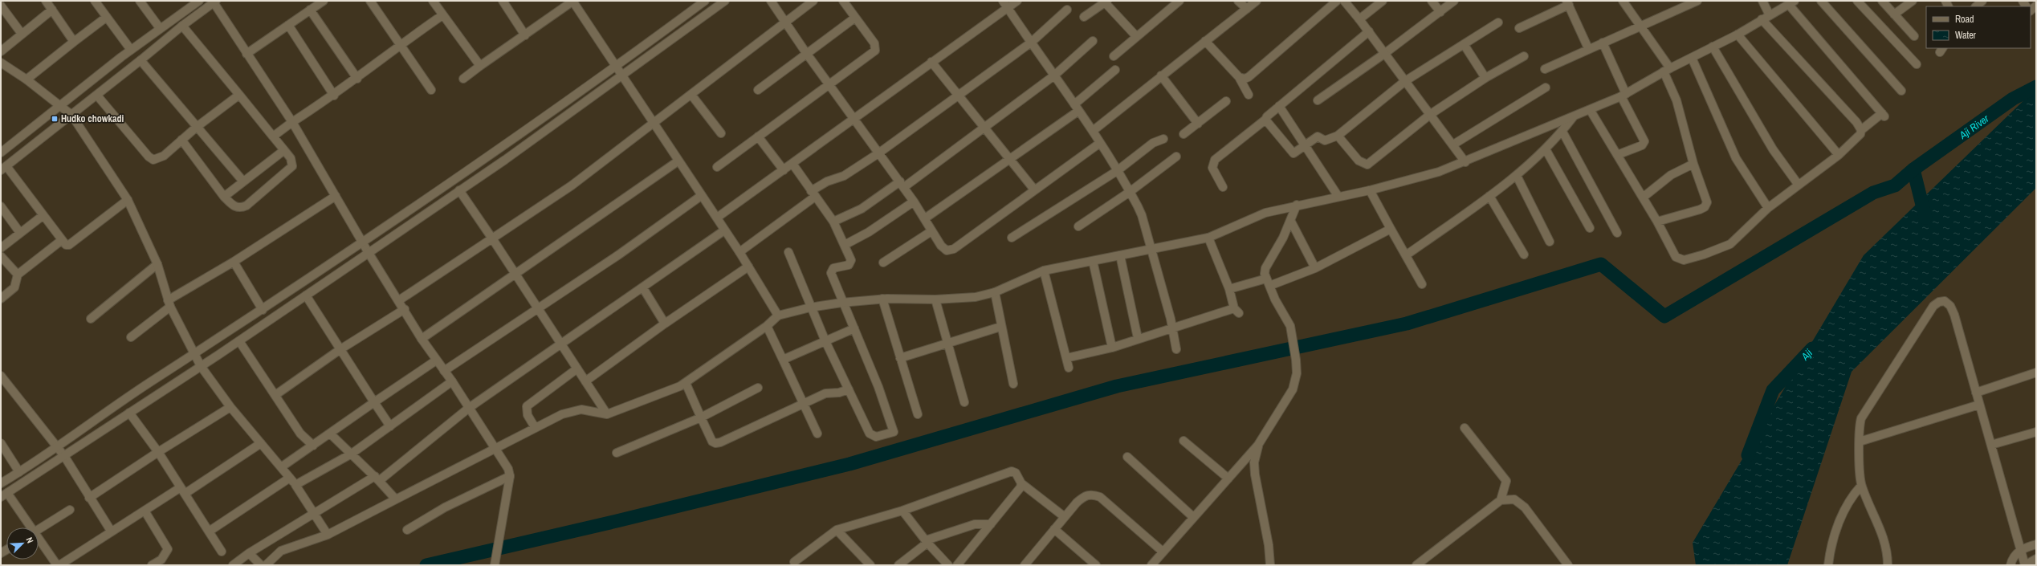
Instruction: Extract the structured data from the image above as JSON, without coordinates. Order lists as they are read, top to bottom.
{
  "water": ["Aji River", "Aji"],
  "places": {
    "transit": ["Hudko chowkadi"]
  },
  "legend": ["Road", "Water"],
  "north": "top right"
}
